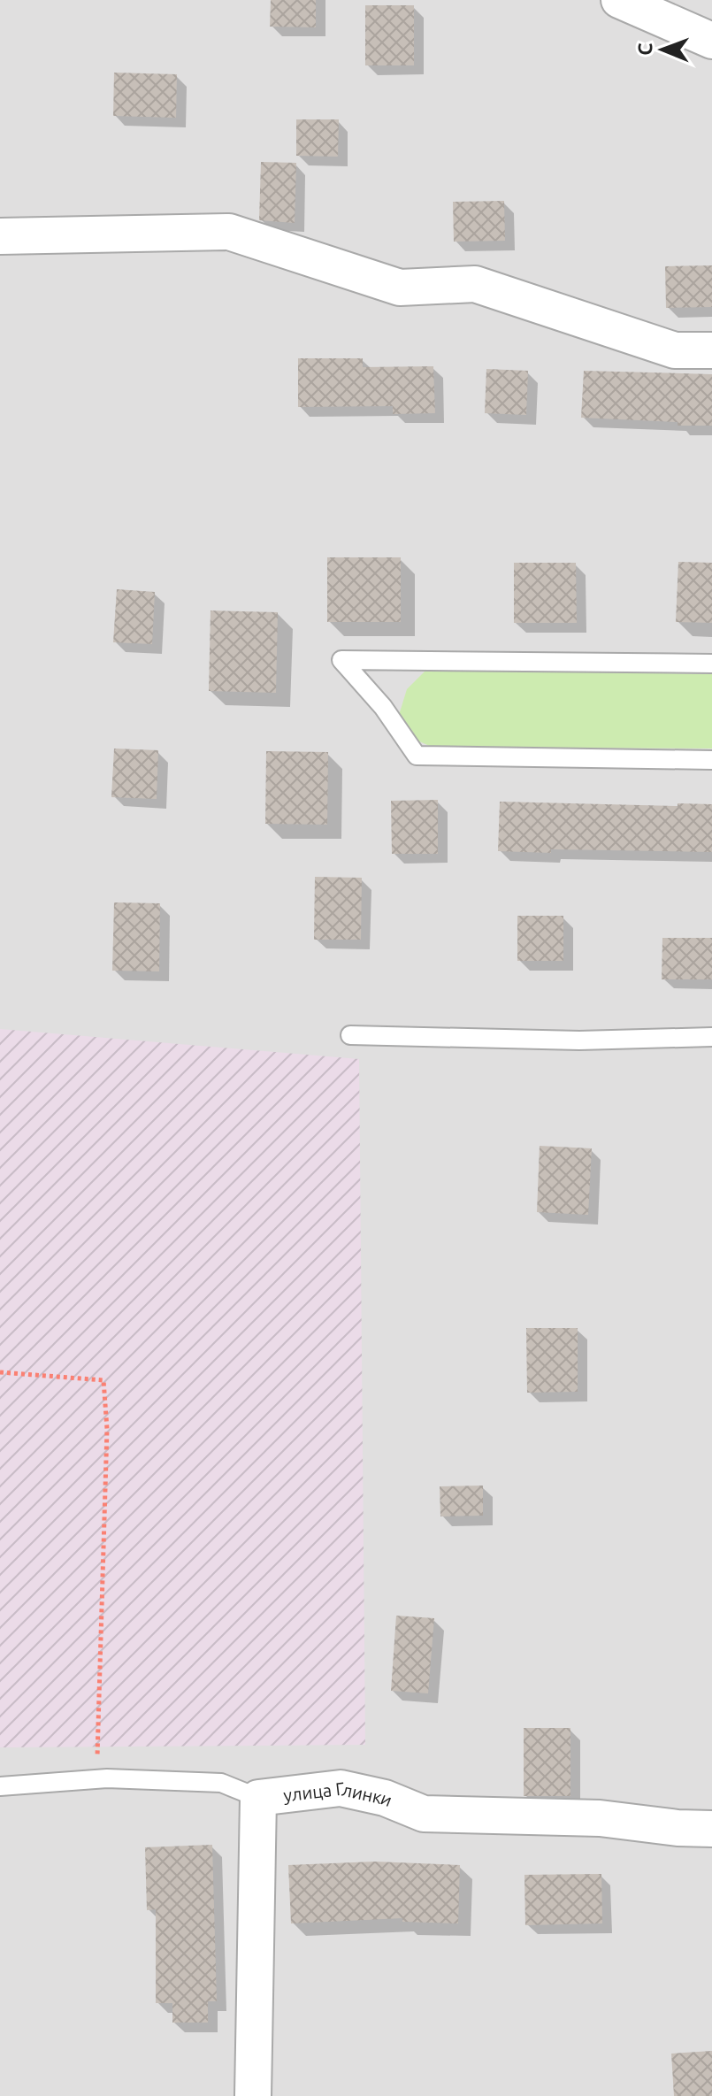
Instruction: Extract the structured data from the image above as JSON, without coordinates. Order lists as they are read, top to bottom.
{
  "streets": {
    "street": ["улица Глинки"]
  },
  "north": "left"
}
